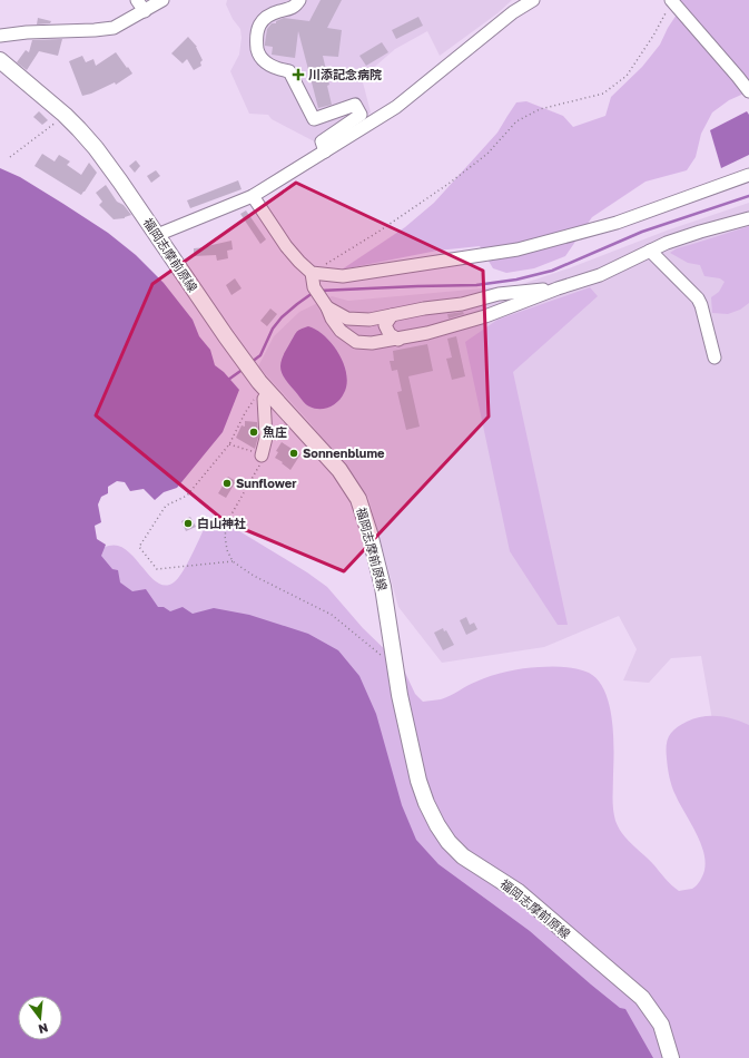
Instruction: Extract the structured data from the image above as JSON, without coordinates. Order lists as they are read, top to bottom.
{
  "streets": {
    "main road": ["福岡志摩前原線"]
  },
  "places": {
    "health": ["川添記念病院"],
    "other": [
      "魚庄",
      "Sonnenblume",
      "Sunflower",
      "白山神社"
    ]
  },
  "north": "bottom"
}
